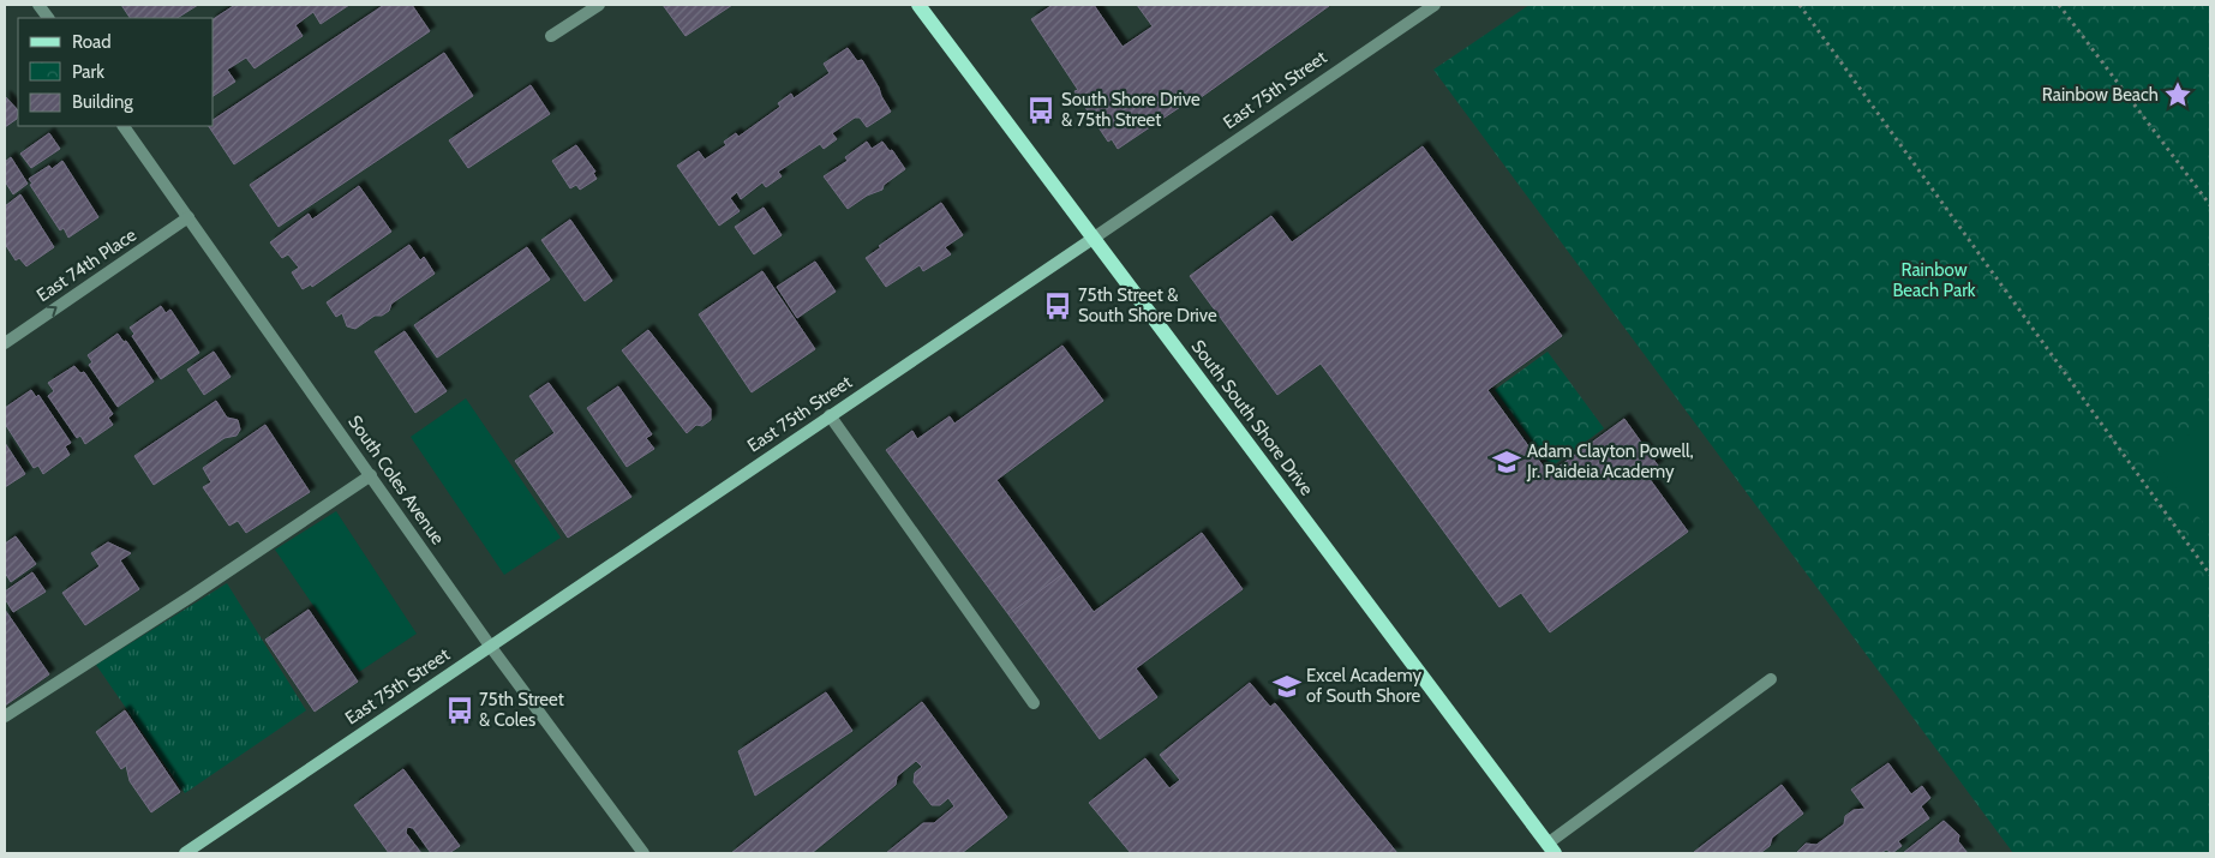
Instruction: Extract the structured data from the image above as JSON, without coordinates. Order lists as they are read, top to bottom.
{
  "streets": {
    "main road": ["East 75th Street", "South South Shore Drive"],
    "street": ["East 74th Place", "South Coles Avenue"]
  },
  "crossings": [
    ["East 75th Street", "South South Shore Drive"],
    ["East 75th Street", "South Coles Avenue"],
    ["East 74th Place", "South Coles Avenue"]
  ],
  "one_way": ["East 74th Place"],
  "parks": ["Rainbow Beach Park"],
  "places": {
    "place": ["Rainbow Beach"],
    "bus stop": ["South Shore Drive & 75th Street", "75th Street & South Shore Drive", "75th Street & Coles"],
    "school or university": ["Adam Clayton Powell, Jr. Paideia Academy", "Excel Academy of South Shore"]
  },
  "legend": ["Road", "Park", "Building"]
}
